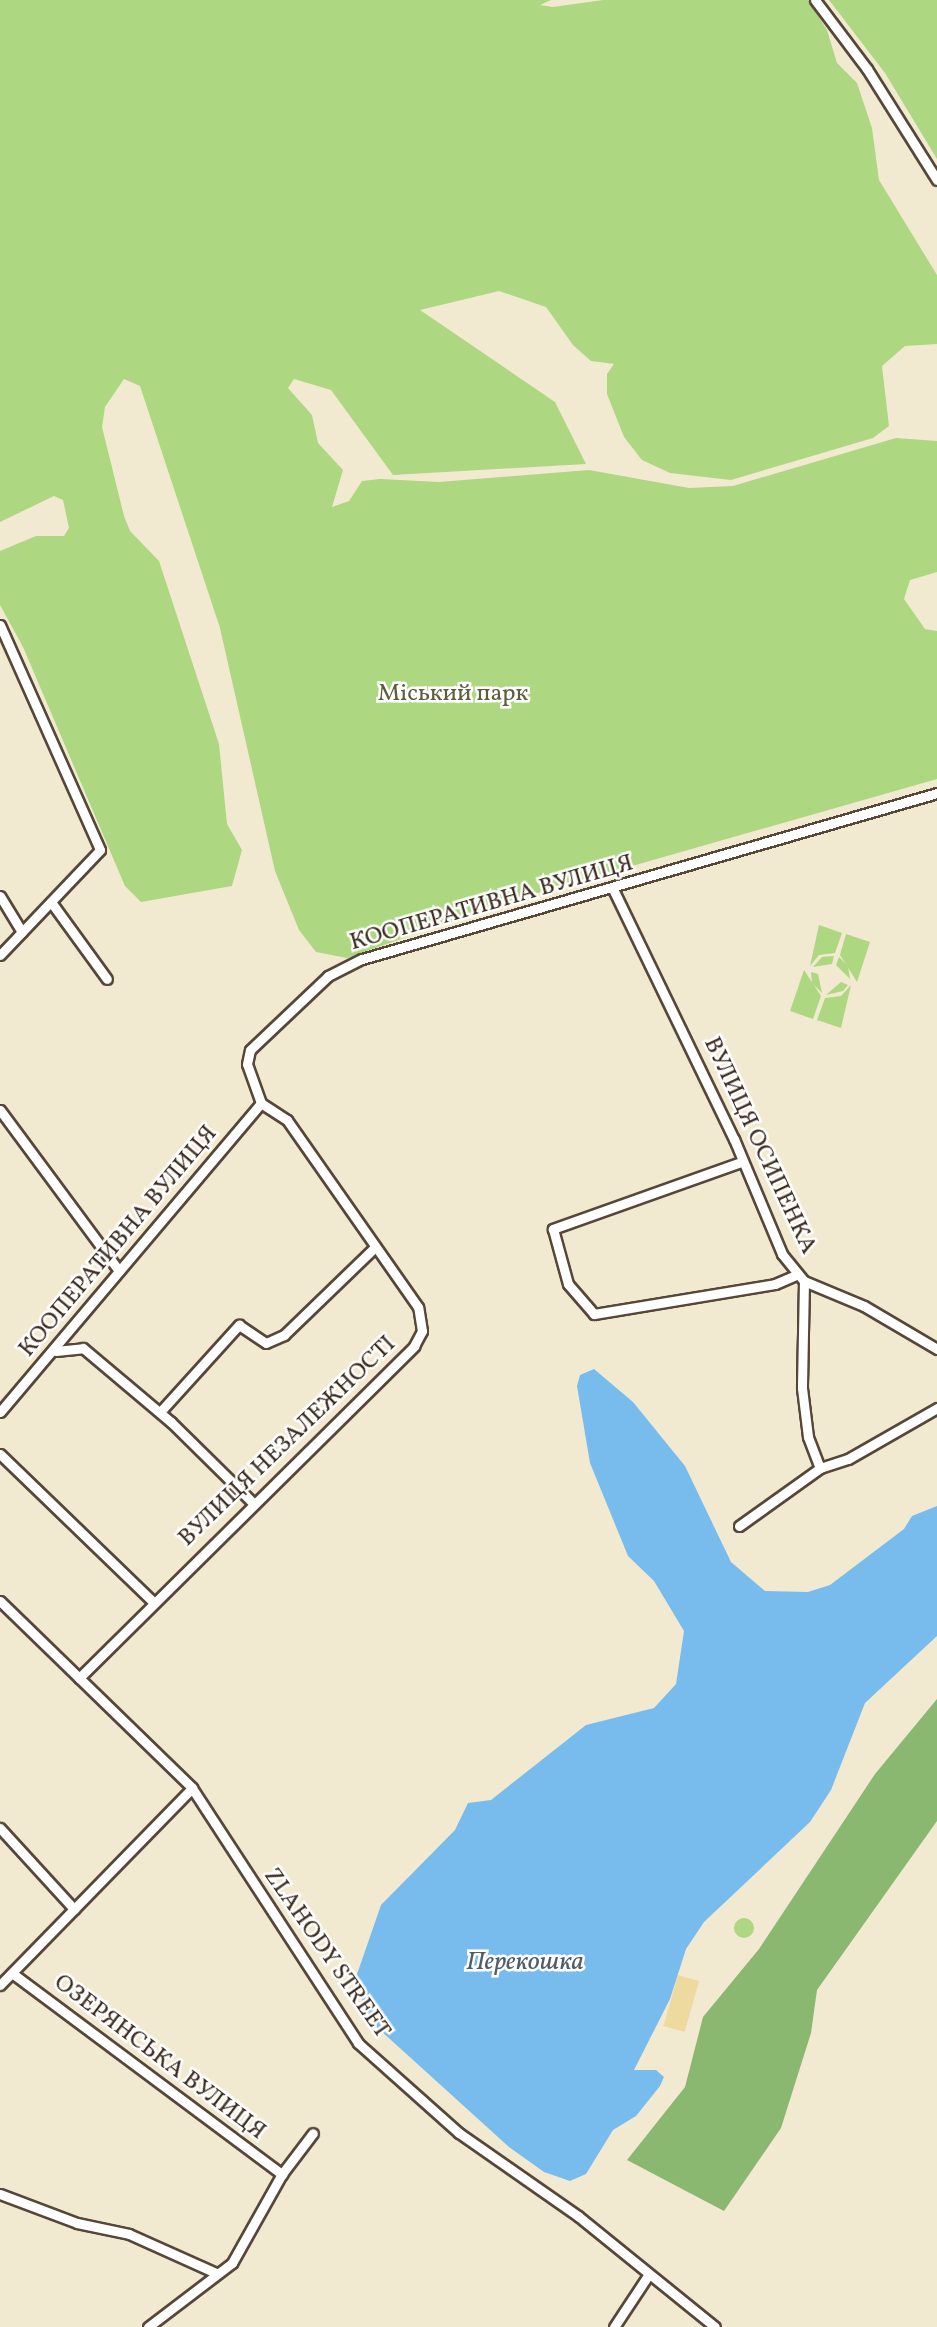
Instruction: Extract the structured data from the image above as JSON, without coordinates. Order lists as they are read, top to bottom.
{
  "streets": {
    "street": [
      "КООПЕРАТИВНА ВУЛИЦЯ",
      "ВУЛИЦЯ ОСИПЕНКА",
      "ВУЛИЦЯ НЕЗАЛЕЖНОСТІ",
      "ZLAHODY STREET",
      "ОЗЕРЯНСЬКА ВУЛИЦЯ"
    ]
  },
  "crossings": [
    ["КООПЕРАТИВНА ВУЛИЦЯ", "ВУЛИЦЯ ОСИПЕНКА"],
    ["КООПЕРАТИВНА ВУЛИЦЯ", "ВУЛИЦЯ НЕЗАЛЕЖНОСТІ"],
    ["ВУЛИЦЯ НЕЗАЛЕЖНОСТІ", "ZLAHODY STREET"]
  ],
  "water": ["Перекошка"],
  "parks": ["Міський парк"]
}
